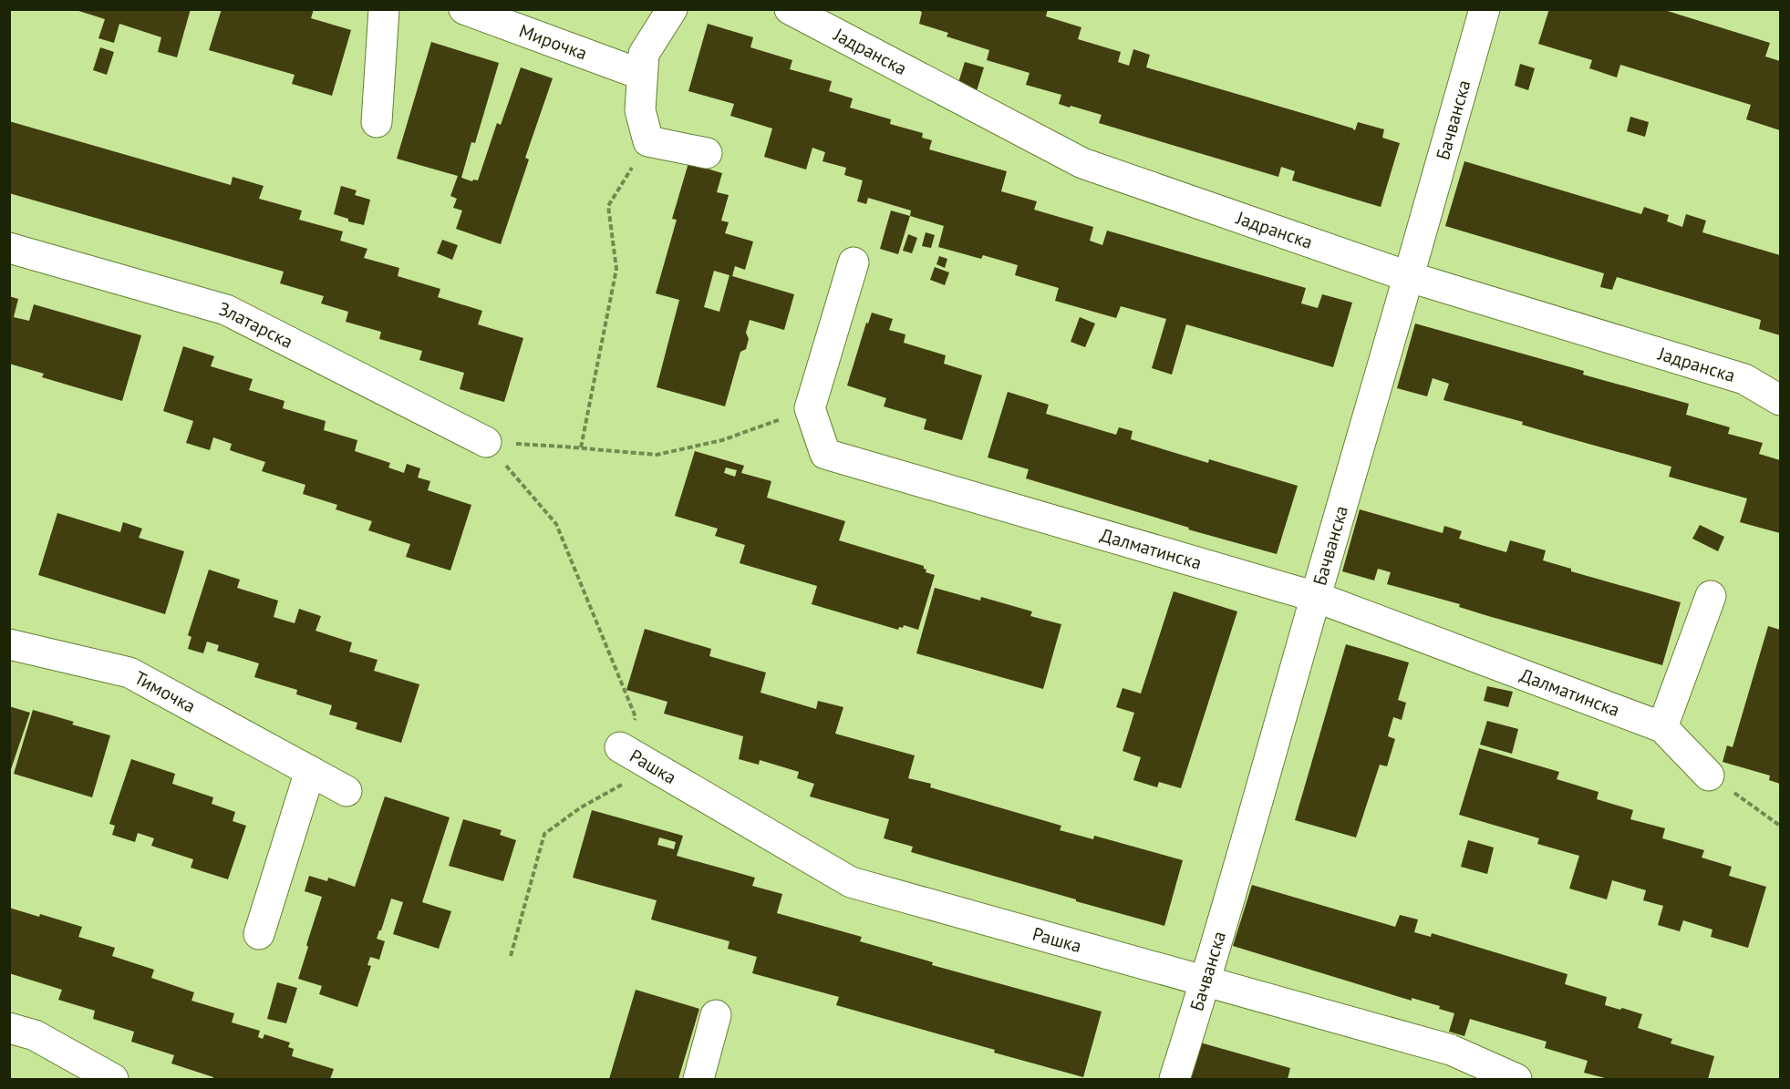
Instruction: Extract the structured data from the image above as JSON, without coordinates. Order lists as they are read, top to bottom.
{
  "streets": {
    "street": [
      "Мирочка",
      "Јадранска",
      "Бачванска",
      "Златарска",
      "Далматинска",
      "Тимочка",
      "Рашка"
    ]
  },
  "crossings": [
    ["Јадранска", "Бачванска"],
    ["Бачванска", "Далматинска"],
    ["Бачванска", "Рашка"]
  ]
}
